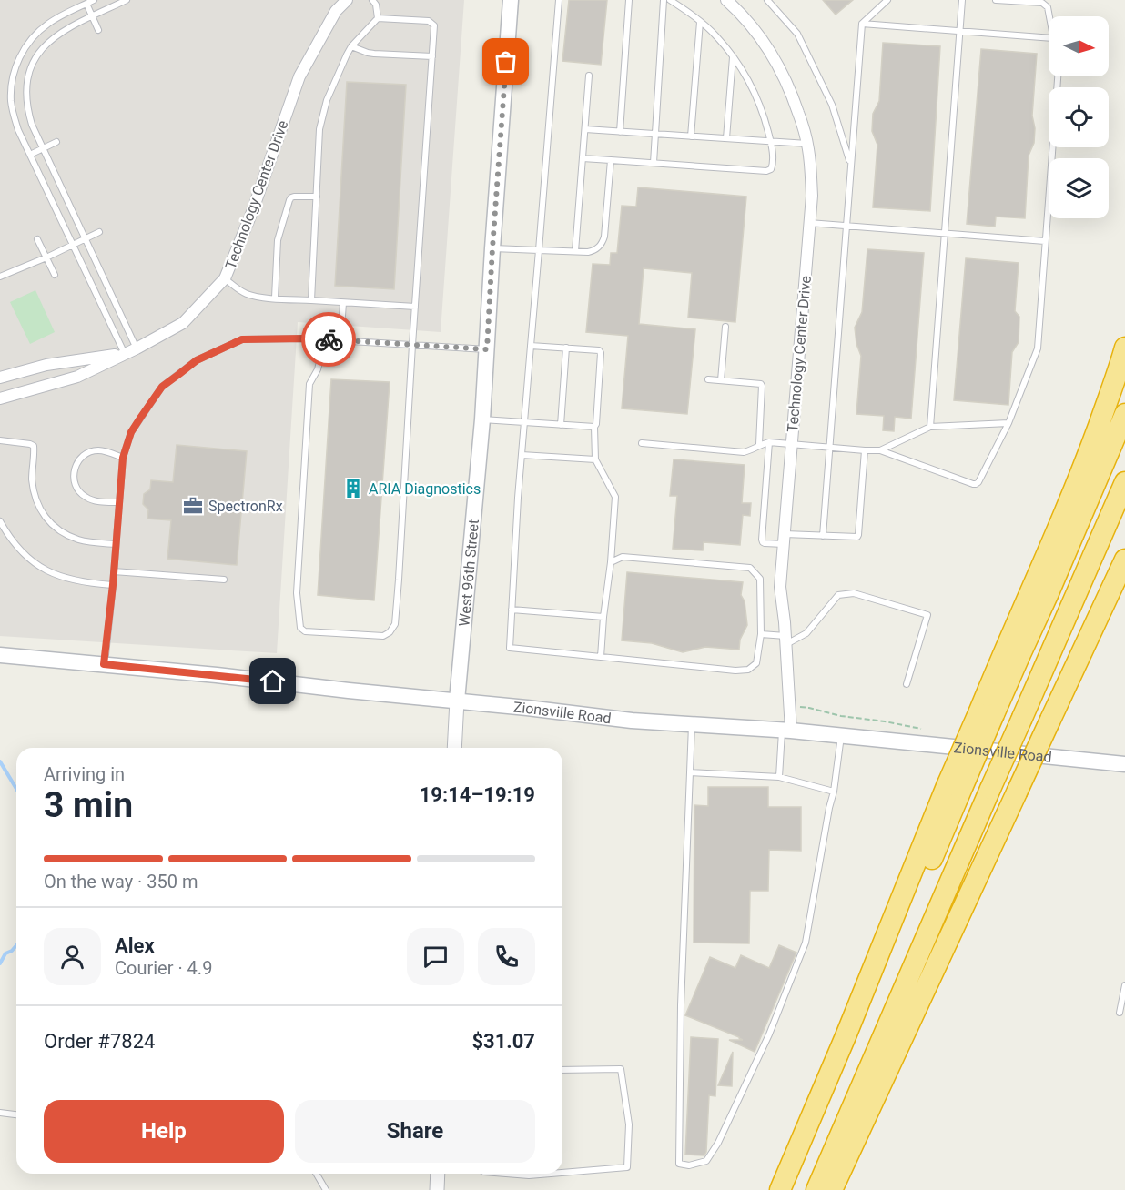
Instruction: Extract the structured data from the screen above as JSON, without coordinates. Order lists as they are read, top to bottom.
{
  "streets": {
    "main road": ["West 96th Street", "Zionsville Road"],
    "street": ["Technology Center Drive"]
  },
  "crossings": [
    ["Technology Center Drive", "Zionsville Road"],
    ["West 96th Street", "Zionsville Road"]
  ],
  "places": {
    "building": ["ARIA Diagnostics"],
    "office": ["SpectronRx"]
  },
  "north": "right",
  "page": {
    "heading": ["3 min", "Arriving in", "19:14–19:19"],
    "panel": [
      "Alex",
      "Courier · 4.9",
      "Order #7824",
      "$31.07"
    ],
    "bar": "On the way · 350 m",
    "buttons": ["Help", "Share"]
  }
}
